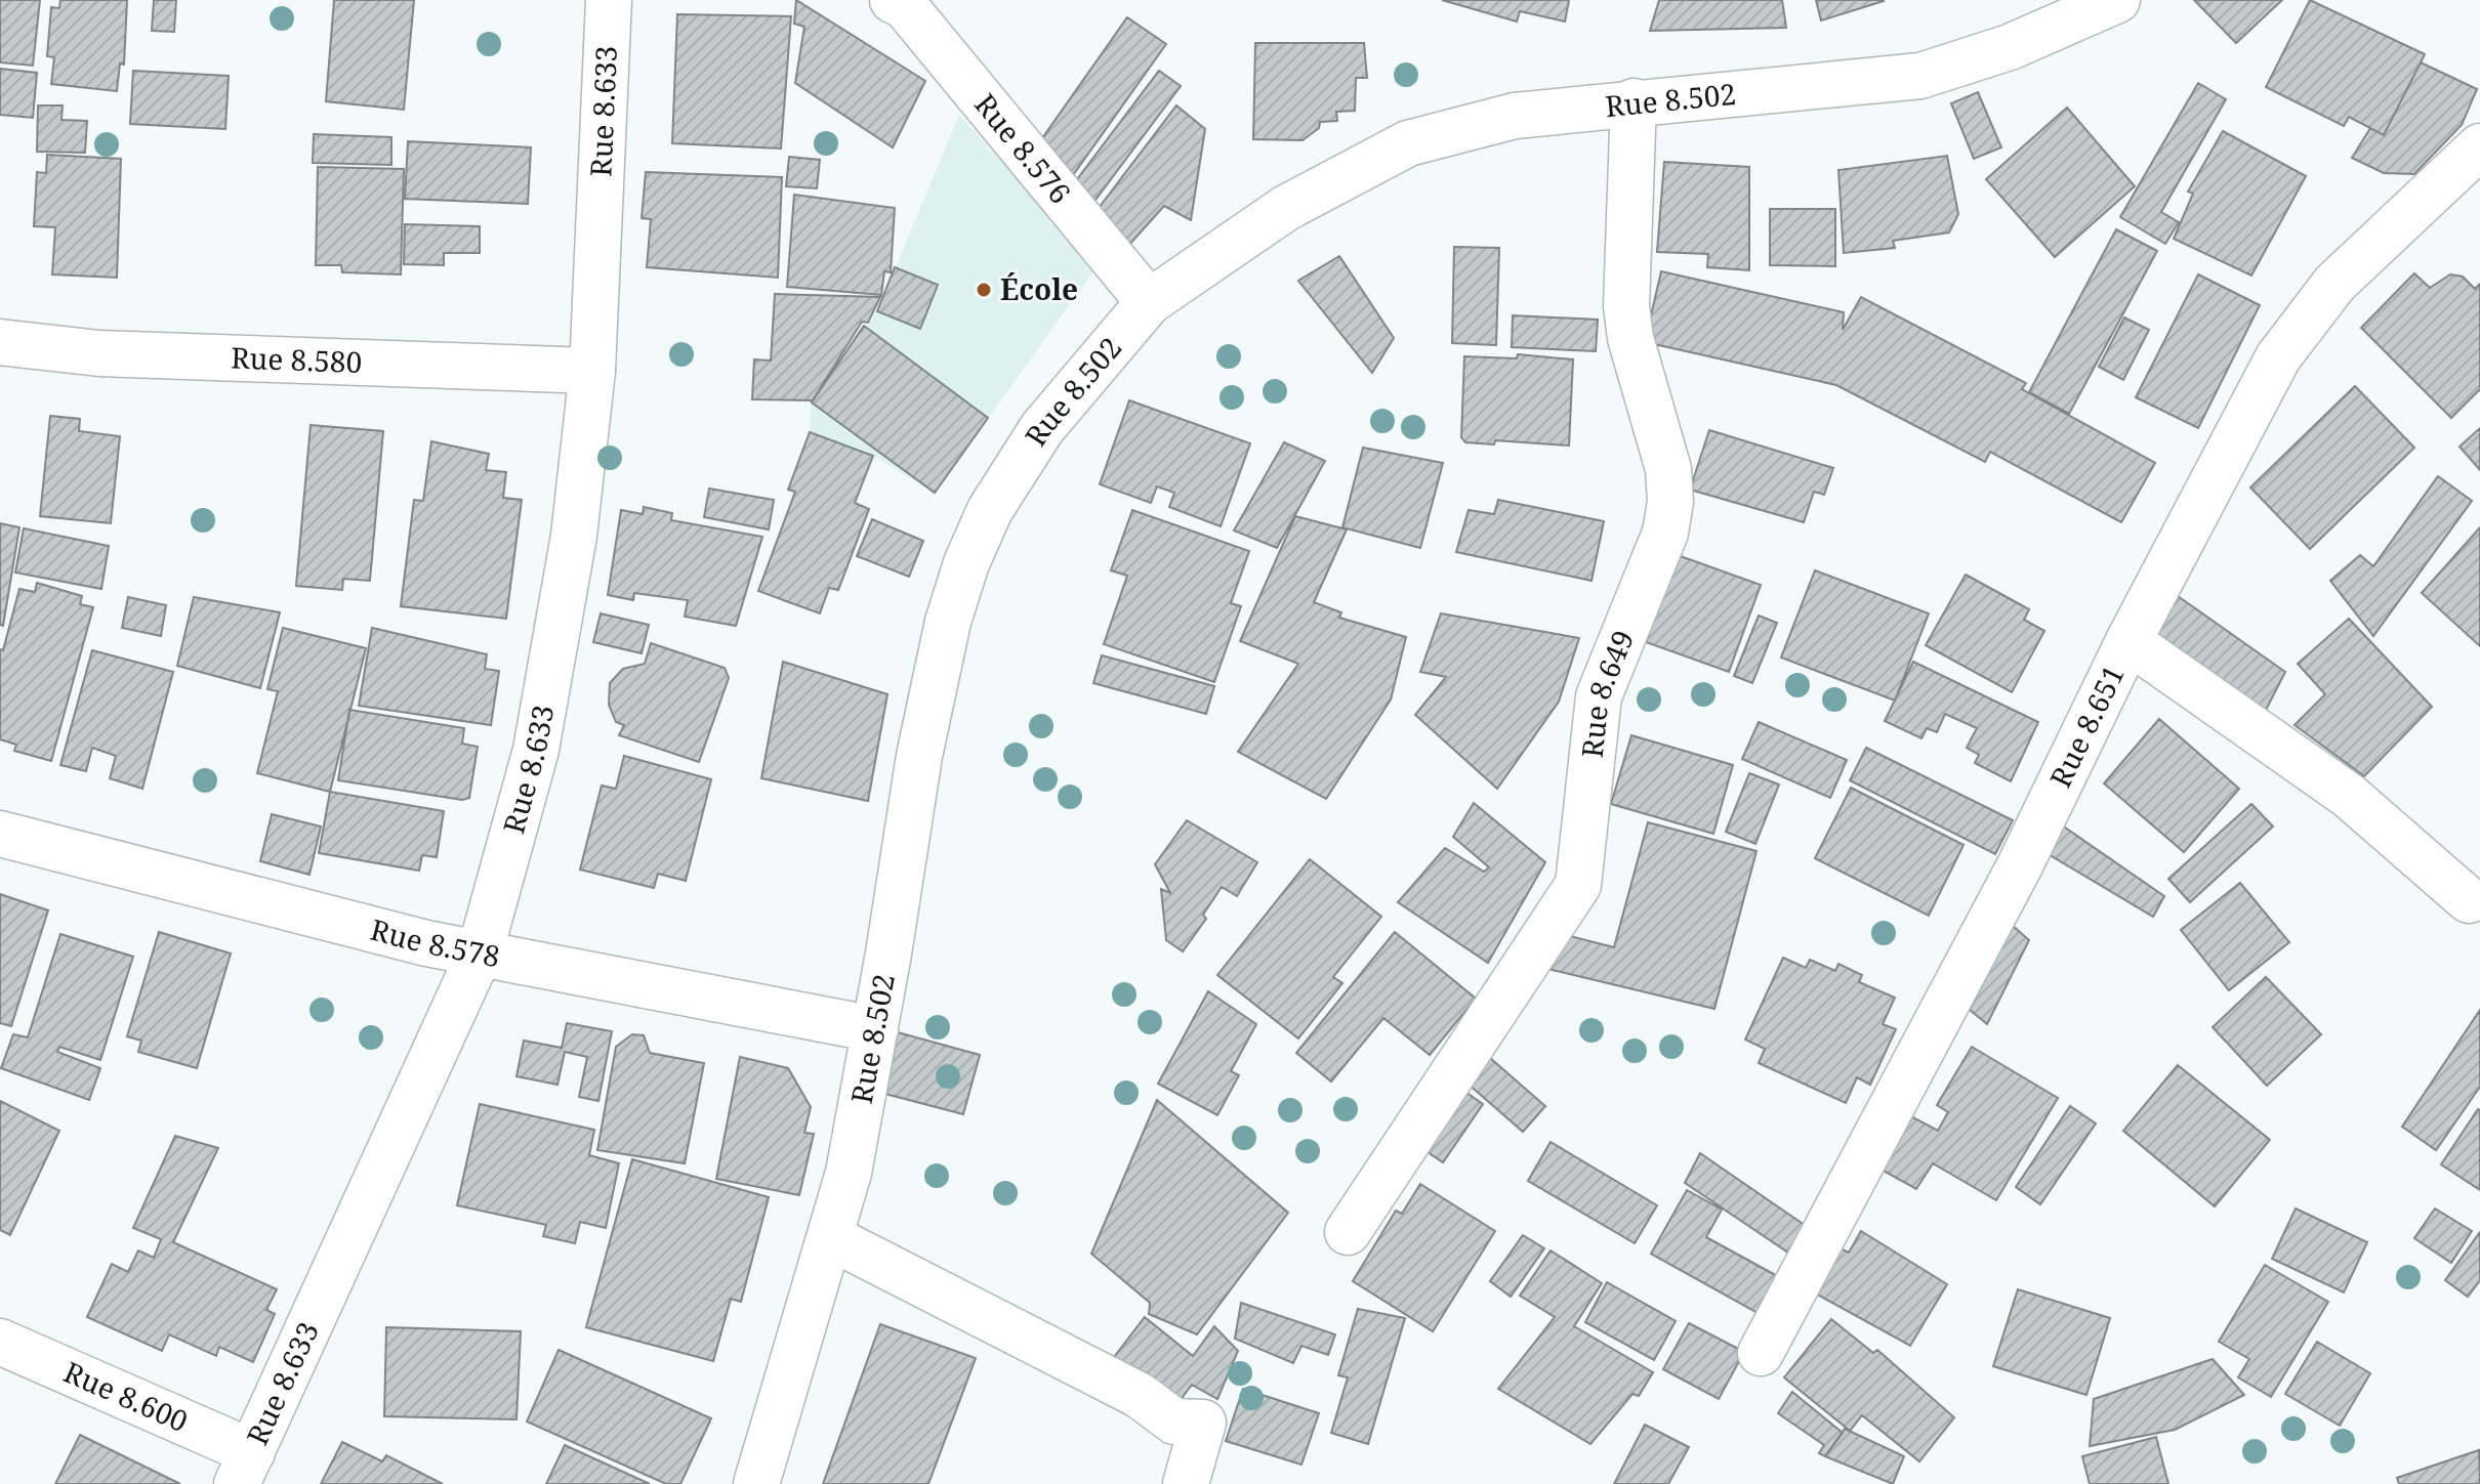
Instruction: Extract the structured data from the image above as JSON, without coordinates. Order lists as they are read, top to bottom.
{
  "streets": {
    "street": [
      "Rue 8.502",
      "Rue 8.633",
      "Rue 8.576",
      "Rue 8.580",
      "Rue 8.649",
      "Rue 8.651",
      "Rue 8.578",
      "Rue 8.600"
    ]
  },
  "crossings": [
    ["Rue 8.502", "Rue 8.576"],
    ["Rue 8.502", "Rue 8.649"],
    ["Rue 8.502", "Rue 8.578"],
    ["Rue 8.633", "Rue 8.580"],
    ["Rue 8.633", "Rue 8.578"],
    ["Rue 8.633", "Rue 8.600"]
  ],
  "places": ["École"]
}
